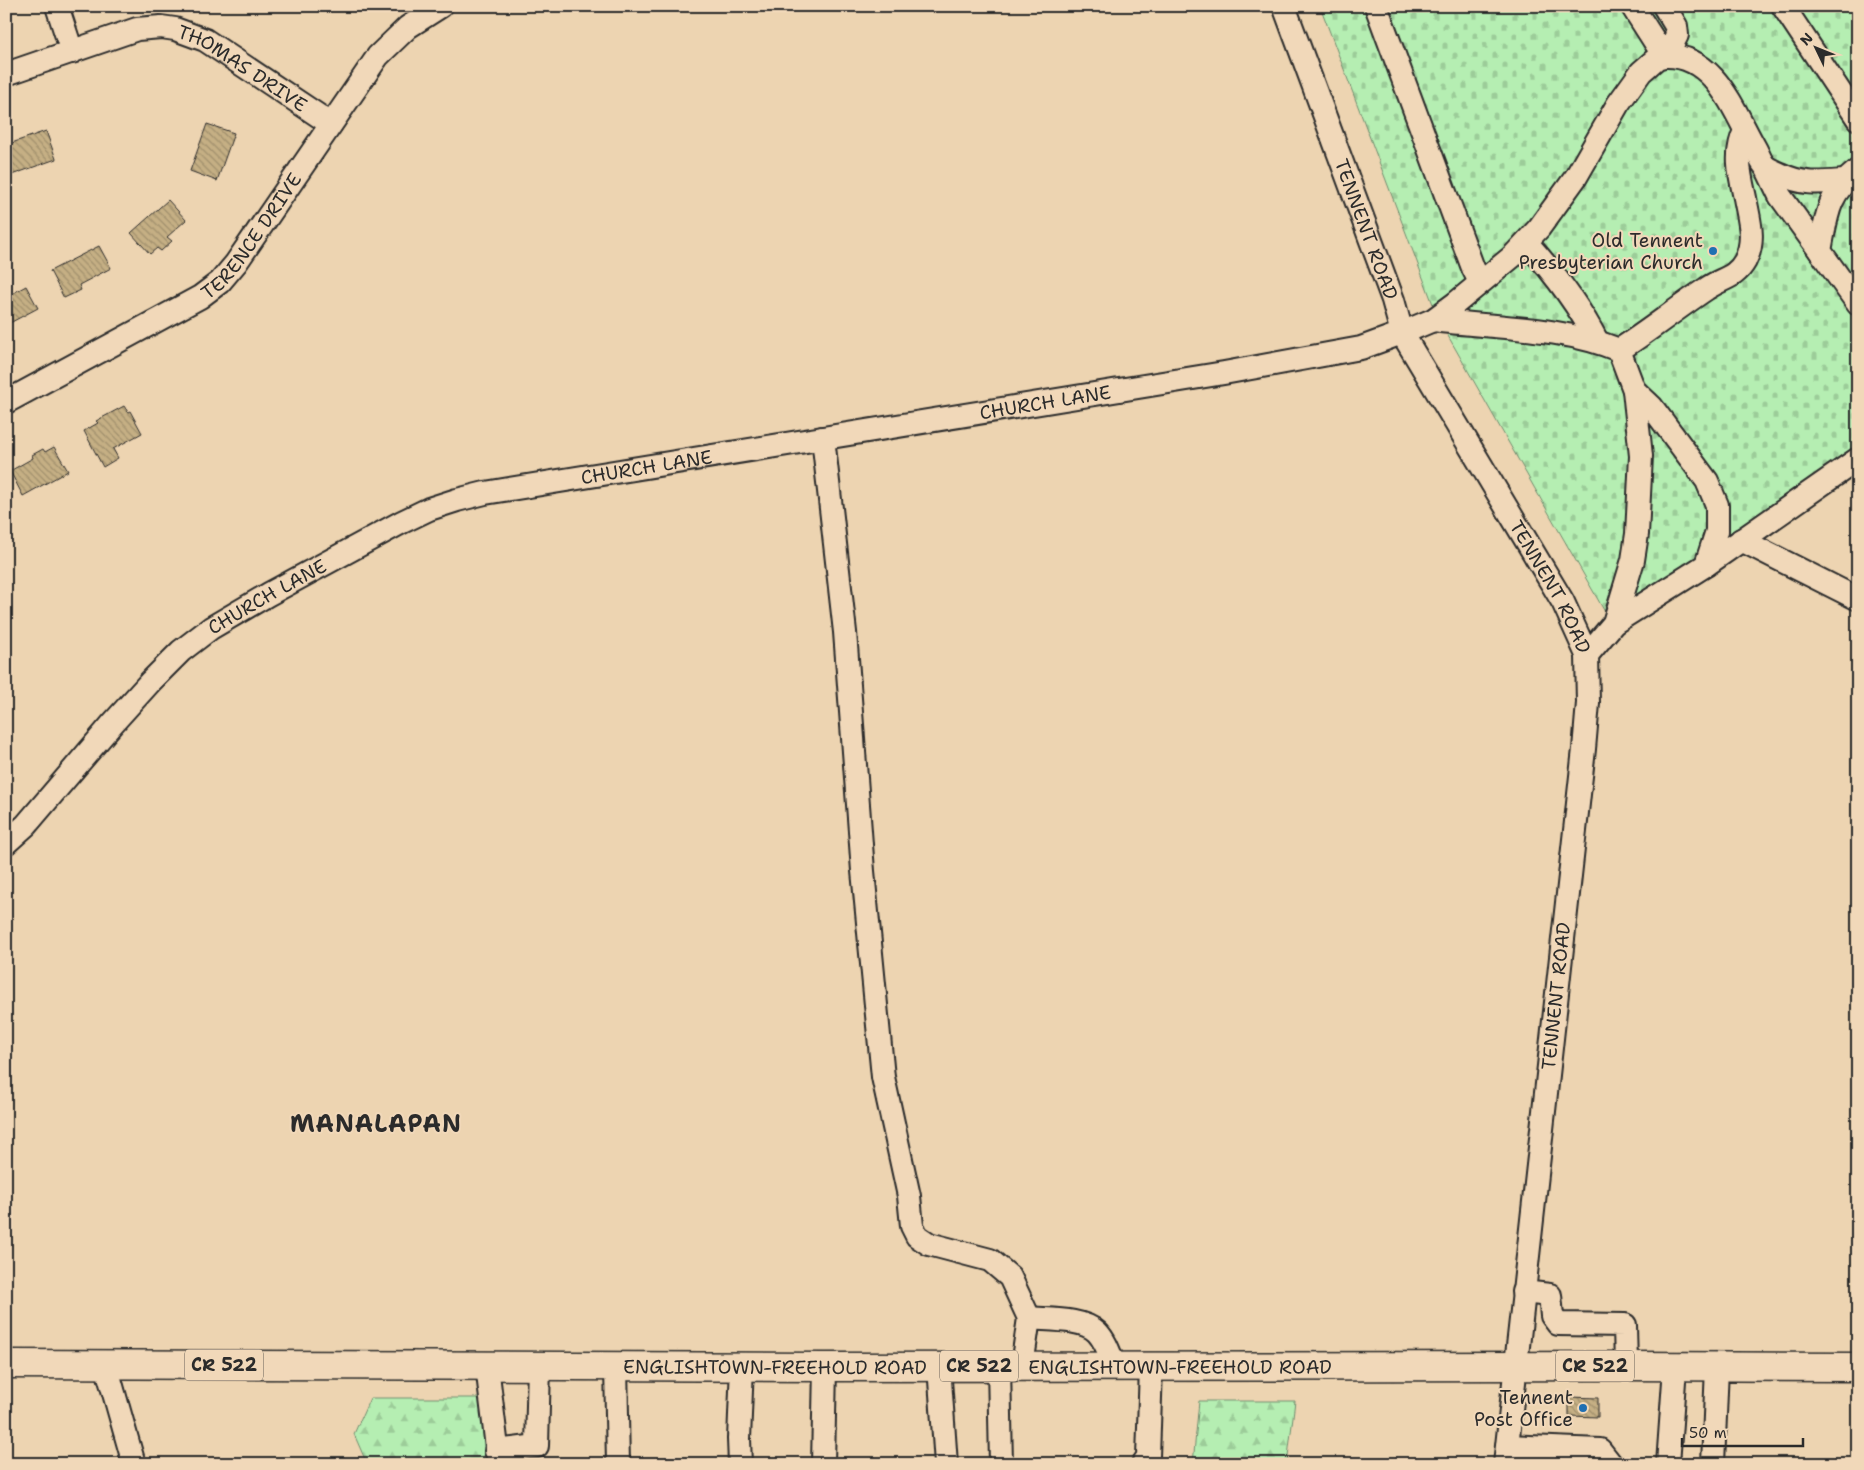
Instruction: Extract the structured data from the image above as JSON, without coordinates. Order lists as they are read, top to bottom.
{
  "streets": {
    "main road": ["CR 522", "ENGLISHTOWN-FREEHOLD ROAD"],
    "street": [
      "THOMAS DRIVE",
      "TENNENT ROAD",
      "TERENCE DRIVE",
      "CHURCH LANE"
    ]
  },
  "crossings": [
    ["THOMAS DRIVE", "TERENCE DRIVE"],
    ["TENNENT ROAD", "CHURCH LANE"],
    ["TENNENT ROAD", "ENGLISHTOWN-FREEHOLD ROAD"],
    ["CR 522", "ENGLISHTOWN-FREEHOLD ROAD"]
  ],
  "districts": ["MANALAPAN"],
  "places": ["Old Tennent Presbyterian Church", "Tennent Post Office"],
  "scale_bar": "50 m",
  "north": "top left"
}
